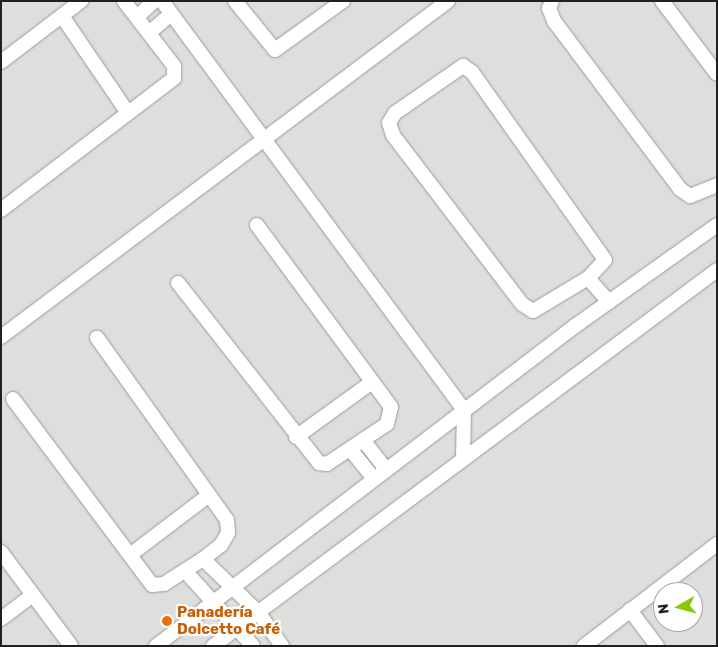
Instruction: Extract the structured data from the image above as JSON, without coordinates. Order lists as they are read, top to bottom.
{
  "places": ["Panadería Dolcetto Café"],
  "north": "left"
}
